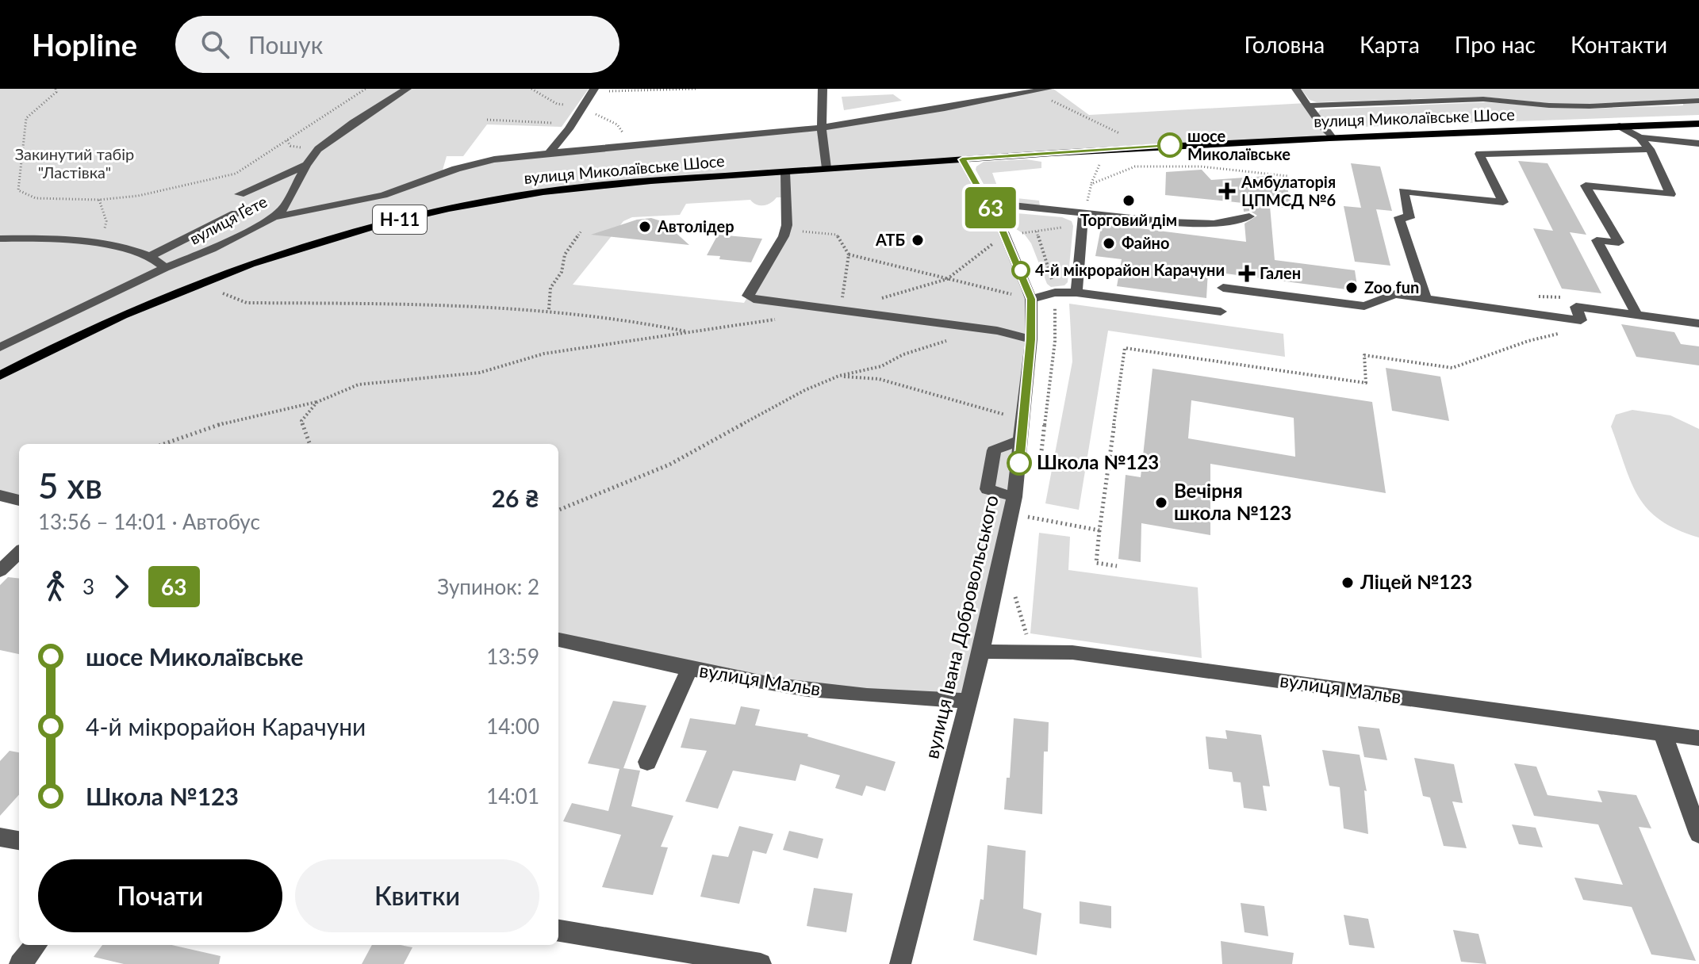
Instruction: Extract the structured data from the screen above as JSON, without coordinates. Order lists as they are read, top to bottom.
{
  "streets": {
    "main road": ["вулиця Миколаївське Шосе", "Н-11"],
    "street": ["вулиця Ґете", "вулиця Івана Добровольського", "вулиця Мальв"]
  },
  "crossings": [
    ["вулиця Миколаївське Шосе", "вулиця Івана Добровольського"],
    ["вулиця Івана Добровольського", "вулиця Мальв"]
  ],
  "parks": ["Закинутий табір \"Ластівка\""],
  "places": {
    "other": [
      "шосе Миколаївське",
      "Торговий дім",
      "Автолідер",
      "АТБ",
      "Файно",
      "4-й мікрорайон Карачуни",
      "Zoo fun",
      "Школа №123",
      "Вечірня школа №123",
      "Ліцей №123"
    ],
    "health": ["Амбулаторія ЦПМСД №6", "Гален"]
  },
  "lines": ["bus line 63"],
  "page": {
    "header": "Hopline",
    "search": "Пошук",
    "nav": [
      "Головна",
      "Карта",
      "Про нас",
      "Контакти"
    ],
    "on_map": "63",
    "heading": ["5 хв", "13:56 – 14:01 · Автобус", "26 ₴"],
    "legs": ["3", "63", "Зупинок: 2"],
    "list": [
      {
        "name": "шосе Миколаївське",
        "value": "13:59"
      },
      {
        "name": "4-й мікрорайон Карачуни",
        "value": "14:00"
      },
      {
        "name": "Школа №123",
        "value": "14:01"
      }
    ],
    "buttons": ["Почати", "Квитки"]
  }
}
